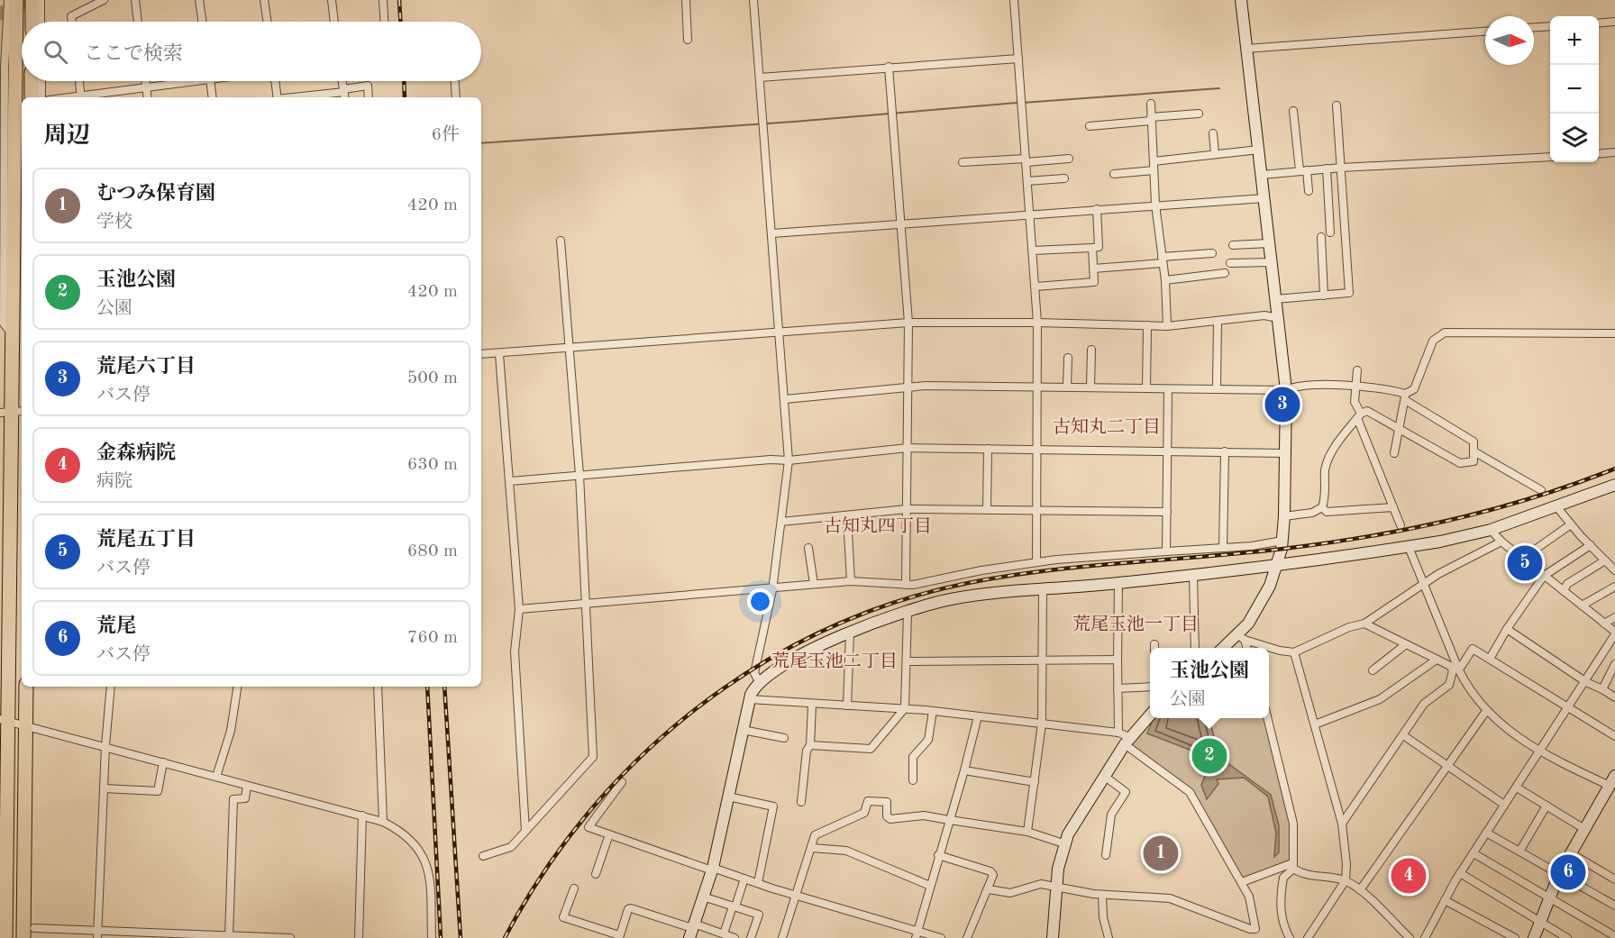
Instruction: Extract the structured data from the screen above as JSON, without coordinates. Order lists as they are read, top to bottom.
{
  "districts": [
    "古知丸二丁目",
    "古知丸四丁目",
    "荒尾玉池一丁目",
    "荒尾玉池二丁目"
  ],
  "north": "right",
  "page": {
    "map_buttons": ["+", "−"],
    "search": "ここで検索",
    "heading": ["周辺", "6件"],
    "list": [
      {
        "mark": "1",
        "name": "むつみ保育園",
        "note": "学校",
        "value": "420 m"
      },
      {
        "mark": "2",
        "name": "玉池公園",
        "note": "公園",
        "value": "420 m"
      },
      {
        "mark": "3",
        "name": "荒尾六丁目",
        "note": "バス停",
        "value": "500 m"
      },
      {
        "mark": "4",
        "name": "金森病院",
        "note": "病院",
        "value": "630 m"
      },
      {
        "mark": "5",
        "name": "荒尾五丁目",
        "note": "バス停",
        "value": "680 m"
      },
      {
        "mark": "6",
        "name": "荒尾",
        "note": "バス停",
        "value": "760 m"
      }
    ],
    "pins": [
      "3",
      "5",
      "2",
      "1",
      "6",
      "4"
    ],
    "popup": ["玉池公園", "公園"]
  }
}
